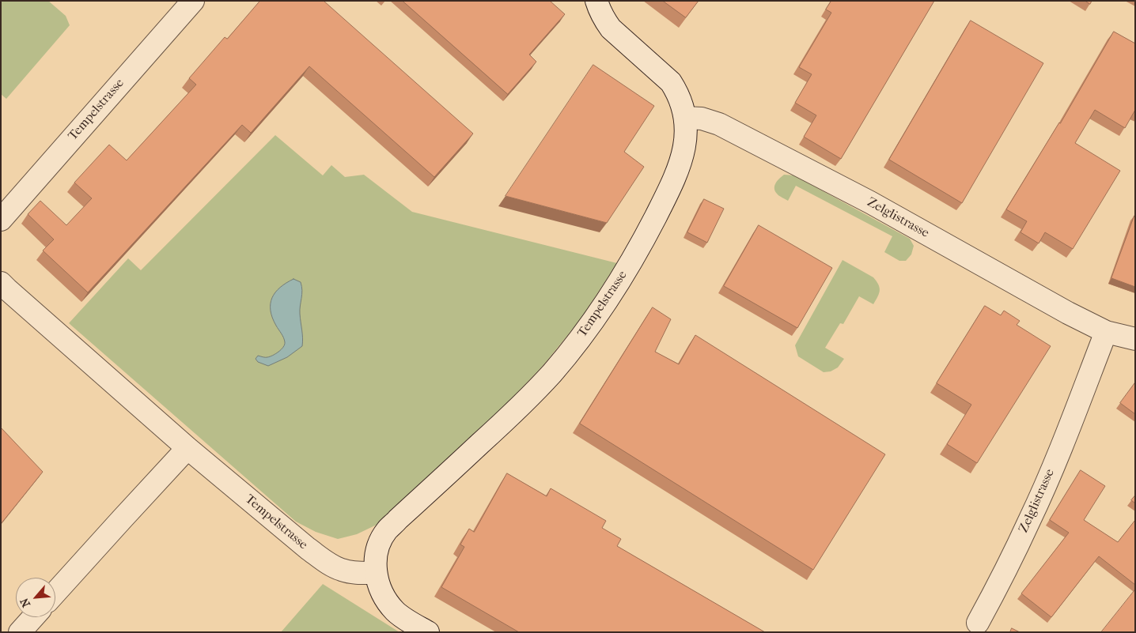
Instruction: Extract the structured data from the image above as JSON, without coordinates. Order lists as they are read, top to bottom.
{
  "streets": {
    "street": ["Tempelstrasse", "Zelglistrasse"]
  },
  "crossings": [
    ["Tempelstrasse", "Zelglistrasse"]
  ],
  "north": "bottom left"
}
